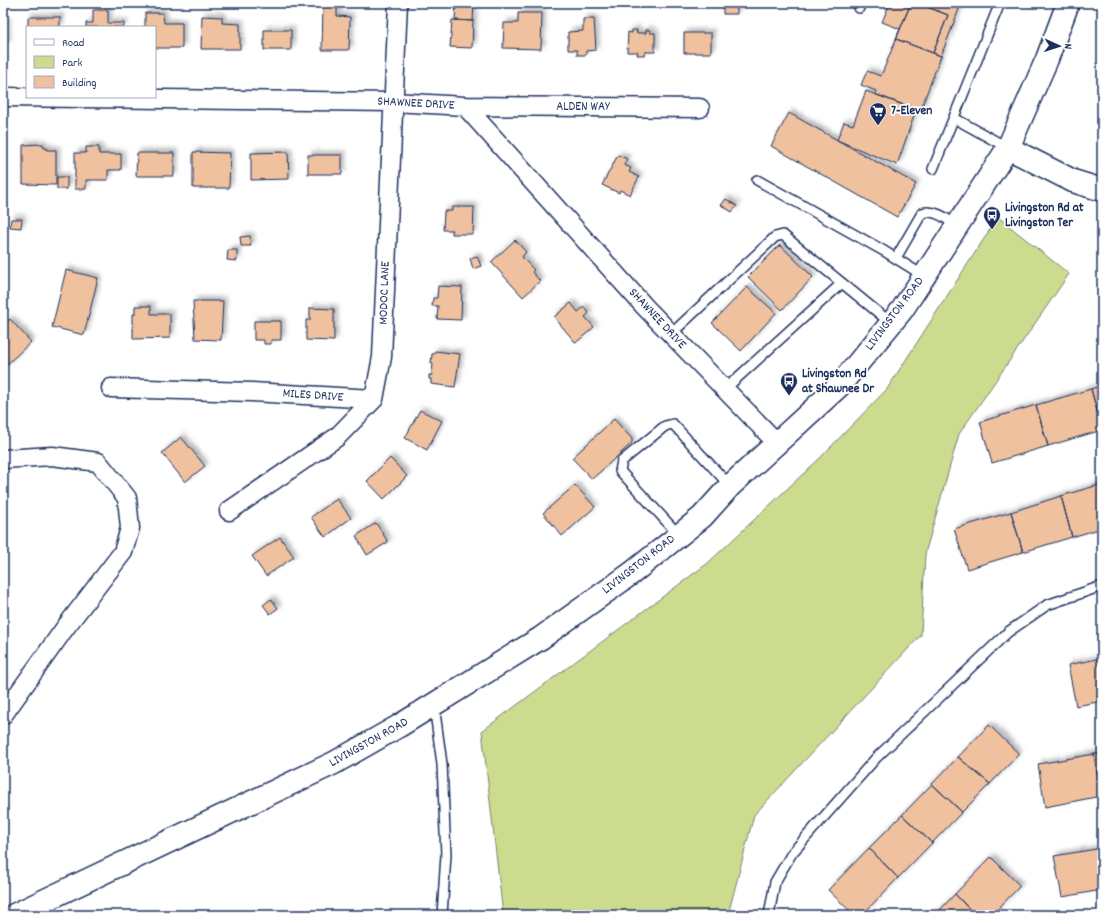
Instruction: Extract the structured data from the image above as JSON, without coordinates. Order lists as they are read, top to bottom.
{
  "streets": {
    "main road": ["LIVINGSTON ROAD"],
    "street": [
      "SHAWNEE DRIVE",
      "ALDEN WAY",
      "MODOC LANE",
      "MILES DRIVE"
    ]
  },
  "crossings": [
    ["SHAWNEE DRIVE", "ALDEN WAY"],
    ["SHAWNEE DRIVE", "MODOC LANE"],
    ["SHAWNEE DRIVE", "LIVINGSTON ROAD"],
    ["MODOC LANE", "MILES DRIVE"]
  ],
  "places": {
    "supermarket": ["7-Eleven"],
    "bus stop": ["Livingston Rd at Livingston Ter", "Livingston Rd at Shawnee Dr"]
  },
  "legend": ["Road", "Park", "Building"],
  "north": "right"
}
